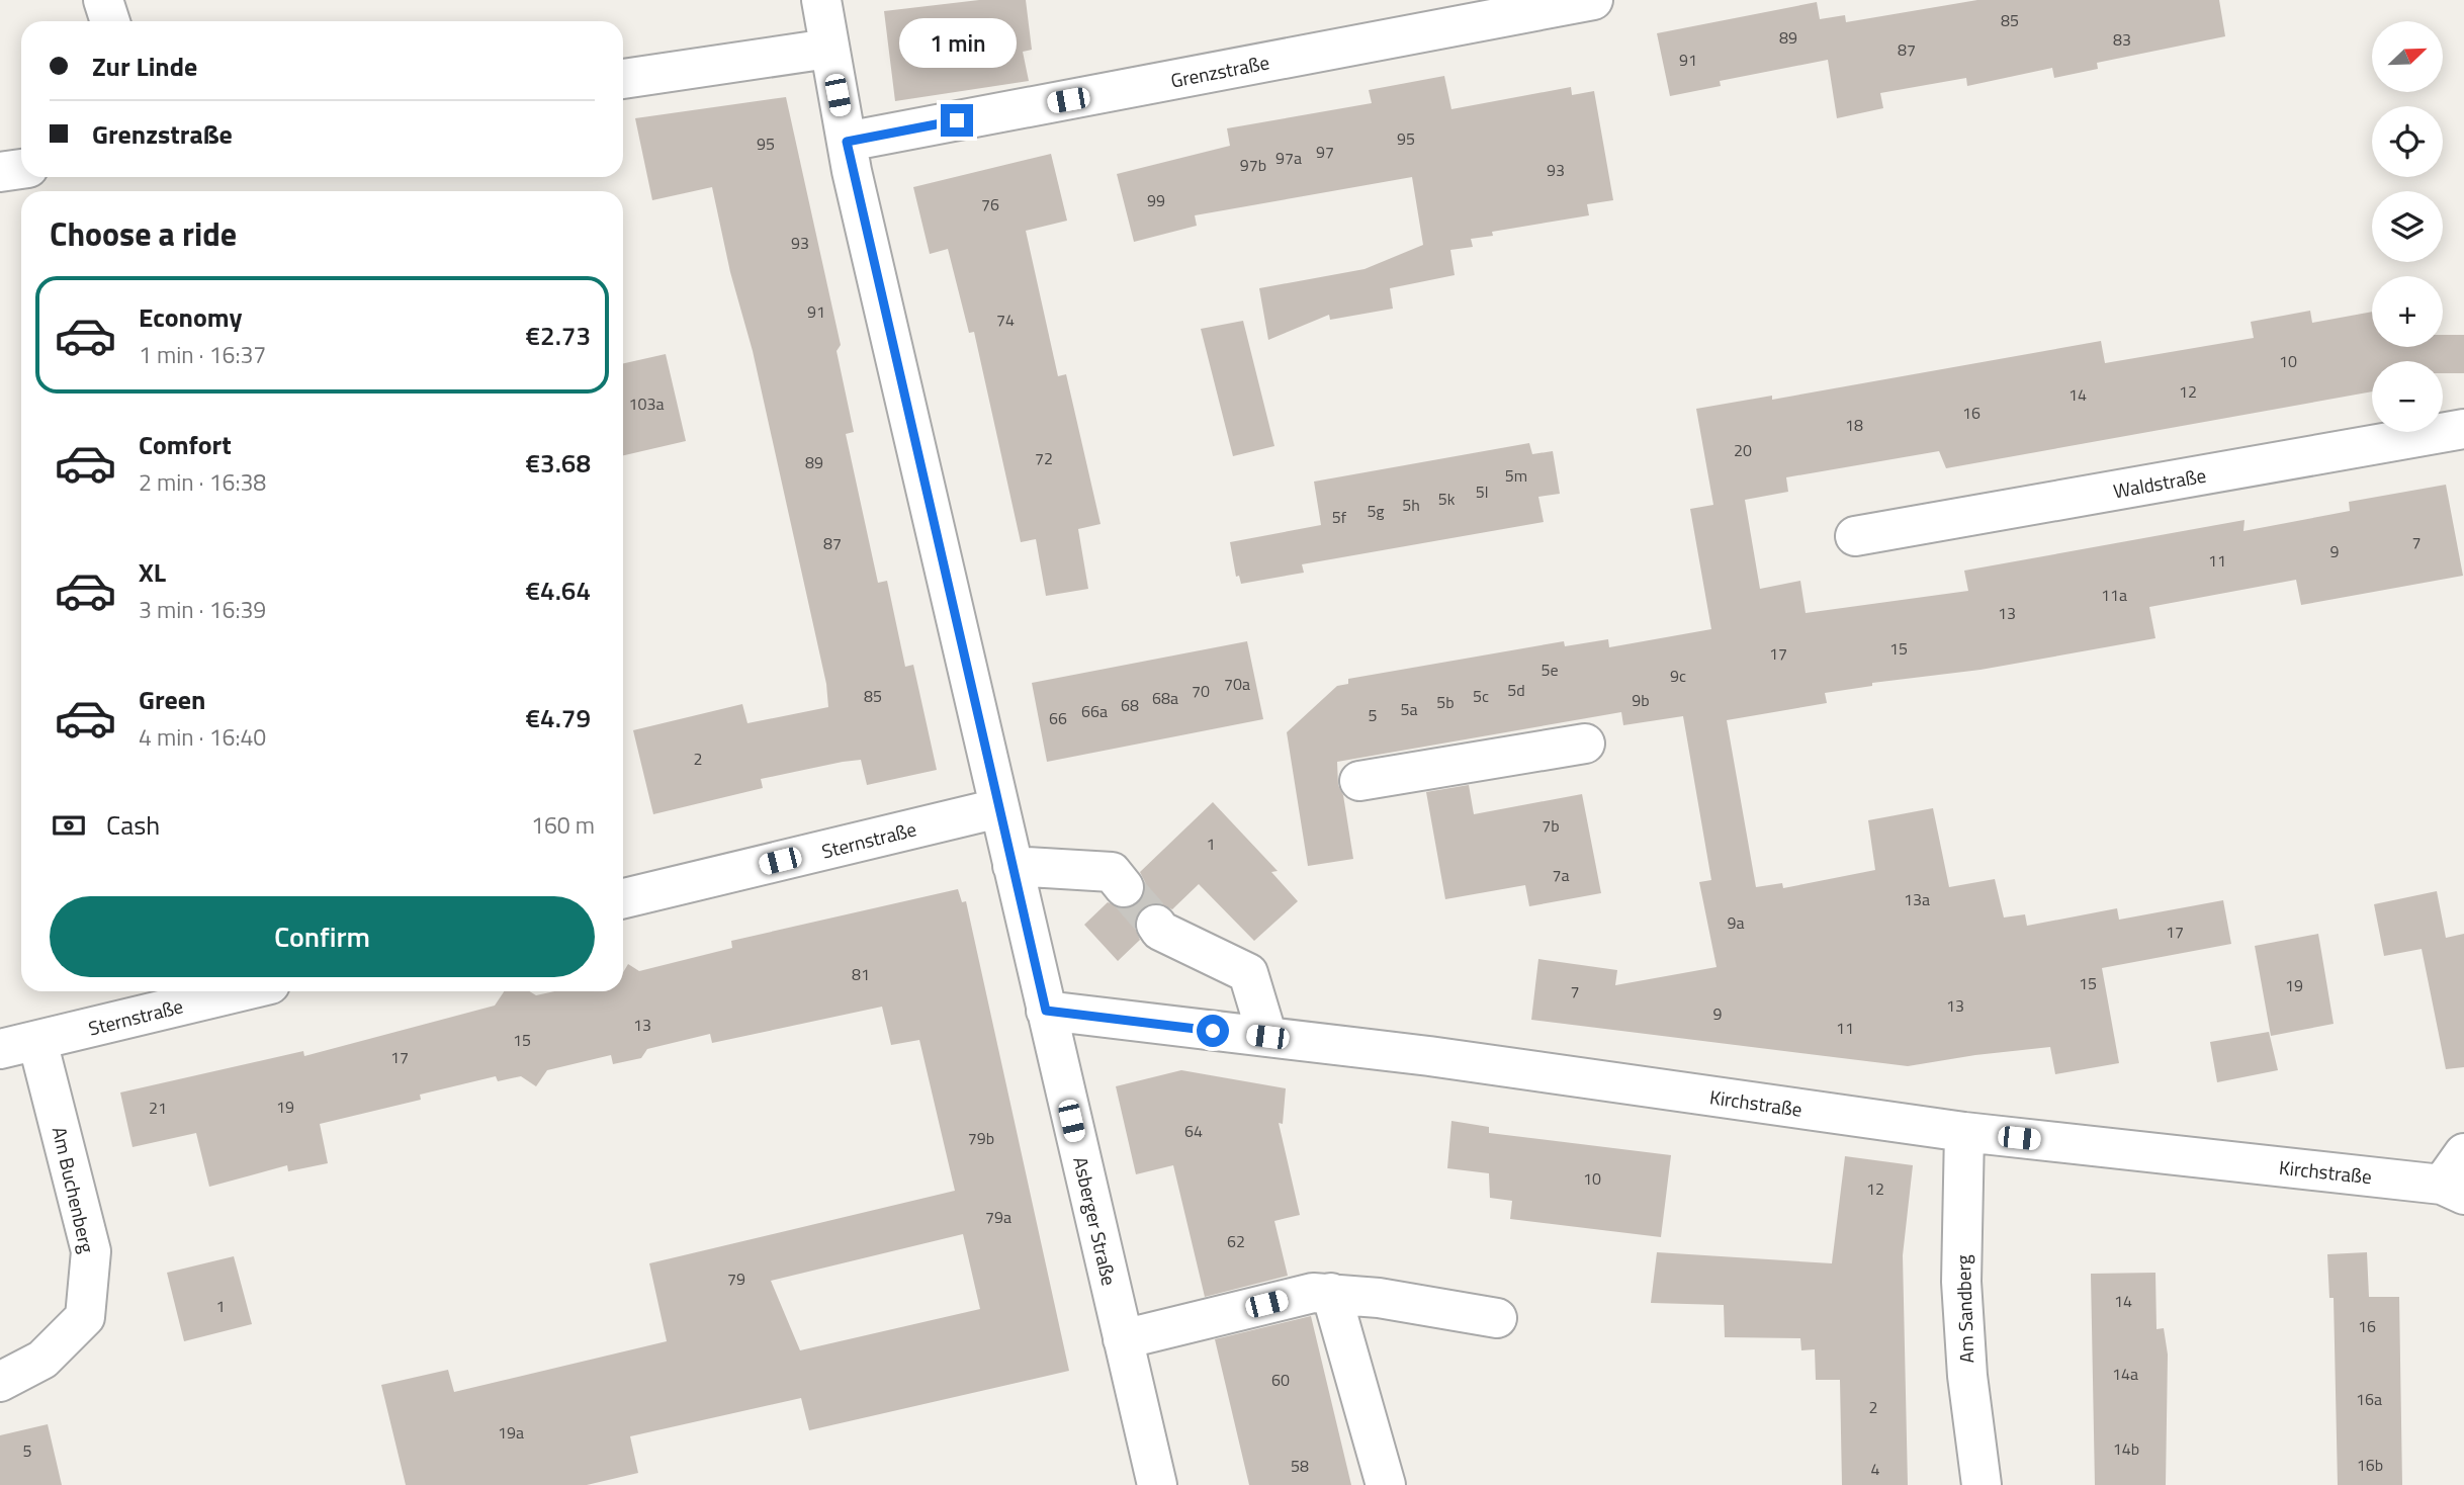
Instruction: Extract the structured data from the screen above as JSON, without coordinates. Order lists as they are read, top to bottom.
{
  "streets": {
    "street": [
      "Grenzstraße",
      "Waldstraße",
      "Sternstraße",
      "Kirchstraße",
      "Am Buchenberg",
      "Asberger Straße",
      "Am Sandberg"
    ]
  },
  "crossings": [
    ["Grenzstraße", "Asberger Straße"],
    ["Sternstraße", "Am Buchenberg"],
    ["Sternstraße", "Asberger Straße"],
    ["Kirchstraße", "Asberger Straße"],
    ["Kirchstraße", "Am Sandberg"]
  ],
  "house_numbers": [
    "85",
    "89",
    "83",
    "87",
    "91",
    "95",
    "95",
    "97",
    "97a",
    "97b",
    "93",
    "99",
    "76",
    "93",
    "91",
    "74",
    "10",
    "12",
    "14",
    "103a",
    "16",
    "18",
    "20",
    "72",
    "89",
    "5m",
    "5l",
    "5k",
    "5h",
    "5g",
    "5f",
    "7",
    "87",
    "9",
    "11",
    "11a",
    "13",
    "15",
    "17",
    "5e",
    "9c",
    "70a",
    "5d",
    "70",
    "85",
    "5c",
    "68a",
    "9b",
    "5b",
    "68",
    "5a",
    "66a",
    "5",
    "66",
    "2",
    "7b",
    "1",
    "7a",
    "13a",
    "9a",
    "17",
    "81",
    "15",
    "19",
    "7",
    "13",
    "9",
    "13",
    "11",
    "15",
    "17",
    "19",
    "21",
    "64",
    "79b",
    "10",
    "12",
    "79a",
    "62",
    "79",
    "14",
    "1",
    "16",
    "14a",
    "60",
    "16a",
    "2",
    "19a",
    "14b",
    "5",
    "16b",
    "58",
    "4"
  ],
  "north": "top right",
  "page": {
    "bubble": "1 min",
    "map_buttons": ["+", "−"],
    "banner": ["Zur Linde", "Grenzstraße"],
    "heading": "Choose a ride",
    "list": [
      {
        "name": "Economy",
        "note": "1 min · 16:37",
        "value": "€2.73"
      },
      {
        "name": "Comfort",
        "note": "2 min · 16:38",
        "value": "€3.68"
      },
      {
        "name": "XL",
        "note": "3 min · 16:39",
        "value": "€4.64"
      },
      {
        "name": "Green",
        "note": "4 min · 16:40",
        "value": "€4.79"
      }
    ],
    "pay": ["Cash", "160 m"],
    "buttons": "Confirm"
  }
}
